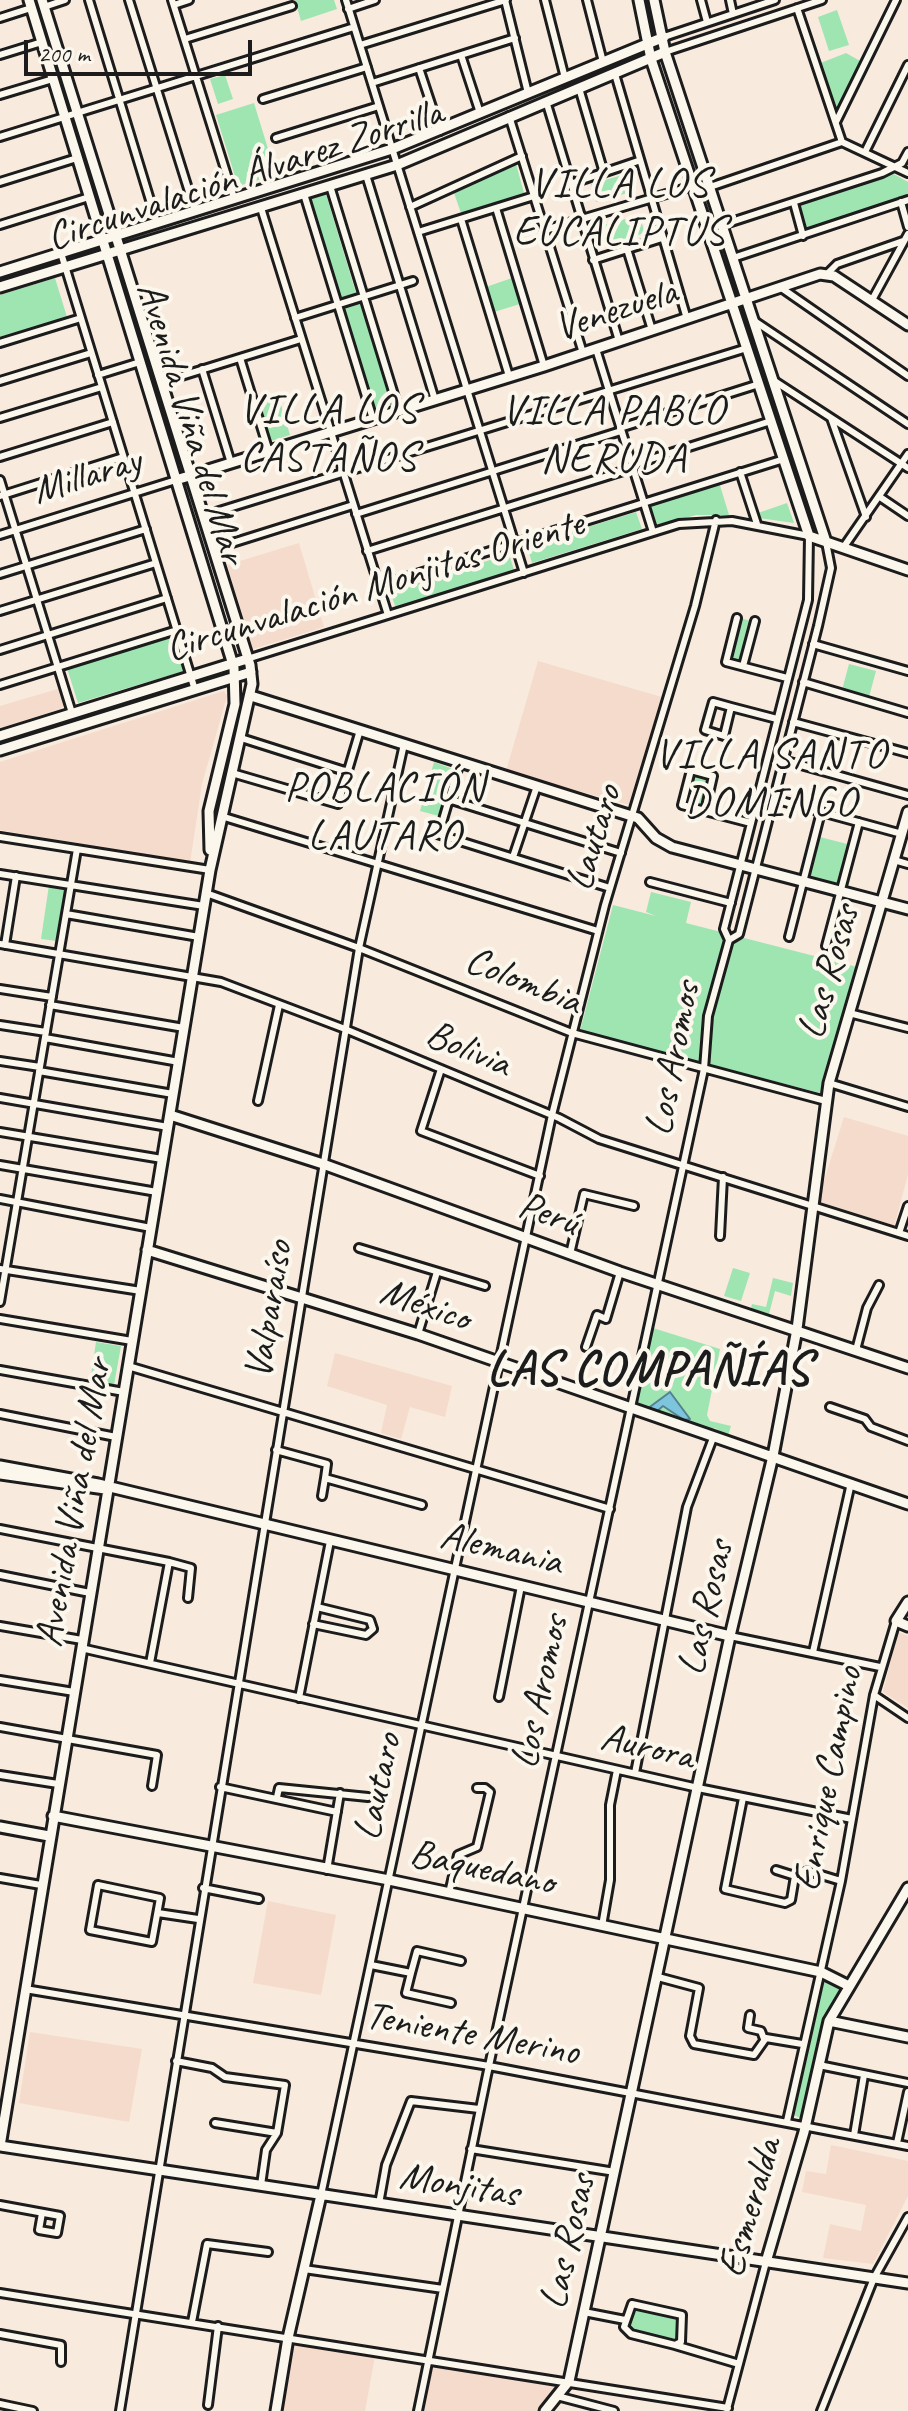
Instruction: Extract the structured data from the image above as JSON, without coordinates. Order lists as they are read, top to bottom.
{
  "streets": {
    "street": [
      "Circunvalación Álvarez Zorrilla",
      "Venezuela",
      "Avenida Viña del Mar",
      "Millaray",
      "Circunvalación Monjitas Oriente",
      "Lautaro",
      "Las Rosas",
      "Colombia",
      "Bolivia",
      "Los Aromos",
      "Perú",
      "México",
      "Valparaíso",
      "Alemania",
      "Aurora",
      "Enrique Campino",
      "Baquedano",
      "Teniente Merino",
      "Monjitas",
      "Esmeralda"
    ]
  },
  "crossings": [
    ["Circunvalación Álvarez Zorrilla", "Avenida Viña del Mar"],
    ["Venezuela", "Millaray"],
    ["Avenida Viña del Mar", "Millaray"],
    ["Avenida Viña del Mar", "Circunvalación Monjitas Oriente"],
    ["Avenida Viña del Mar", "Colombia"],
    ["Avenida Viña del Mar", "Bolivia"],
    ["Avenida Viña del Mar", "Perú"],
    ["Avenida Viña del Mar", "México"],
    ["Avenida Viña del Mar", "Alemania"],
    ["Avenida Viña del Mar", "Aurora"],
    ["Avenida Viña del Mar", "Baquedano"],
    ["Avenida Viña del Mar", "Teniente Merino"],
    ["Avenida Viña del Mar", "Monjitas"],
    ["Circunvalación Monjitas Oriente", "Lautaro"],
    ["Circunvalación Monjitas Oriente", "Los Aromos"],
    ["Lautaro", "Colombia"],
    ["Lautaro", "Bolivia"],
    ["Lautaro", "Perú"],
    ["Lautaro", "México"],
    ["Lautaro", "Alemania"],
    ["Lautaro", "Aurora"],
    ["Lautaro", "Baquedano"],
    ["Lautaro", "Teniente Merino"],
    ["Lautaro", "Monjitas"],
    ["Las Rosas", "Colombia"],
    ["Las Rosas", "Bolivia"],
    ["Las Rosas", "Perú"],
    ["Las Rosas", "México"],
    ["Las Rosas", "Alemania"],
    ["Las Rosas", "Aurora"],
    ["Las Rosas", "Baquedano"],
    ["Las Rosas", "Teniente Merino"],
    ["Las Rosas", "Monjitas"],
    ["Colombia", "Los Aromos"],
    ["Colombia", "Valparaíso"],
    ["Bolivia", "Los Aromos"],
    ["Bolivia", "Valparaíso"],
    ["Los Aromos", "Perú"],
    ["Los Aromos", "México"],
    ["Los Aromos", "Alemania"],
    ["Los Aromos", "Aurora"],
    ["Los Aromos", "Baquedano"],
    ["Los Aromos", "Teniente Merino"],
    ["Los Aromos", "Monjitas"],
    ["Perú", "Valparaíso"],
    ["México", "Valparaíso"],
    ["Valparaíso", "Alemania"],
    ["Valparaíso", "Aurora"],
    ["Valparaíso", "Baquedano"],
    ["Valparaíso", "Teniente Merino"],
    ["Valparaíso", "Monjitas"],
    ["Alemania", "Enrique Campino"],
    ["Aurora", "Enrique Campino"],
    ["Enrique Campino", "Baquedano"],
    ["Enrique Campino", "Teniente Merino"],
    ["Baquedano", "Esmeralda"],
    ["Teniente Merino", "Esmeralda"],
    ["Monjitas", "Esmeralda"]
  ],
  "districts": [
    "VILLA LOS EUCALIPTUS",
    "VILLA LOS CASTAÑOS",
    "VILLA PABLO NERUDA",
    "VILLA SANTO DOMINGO",
    "POBLACIÓN LAUTARO",
    "LAS COMPAÑÍAS"
  ],
  "scale_bar": "200 m"
}
